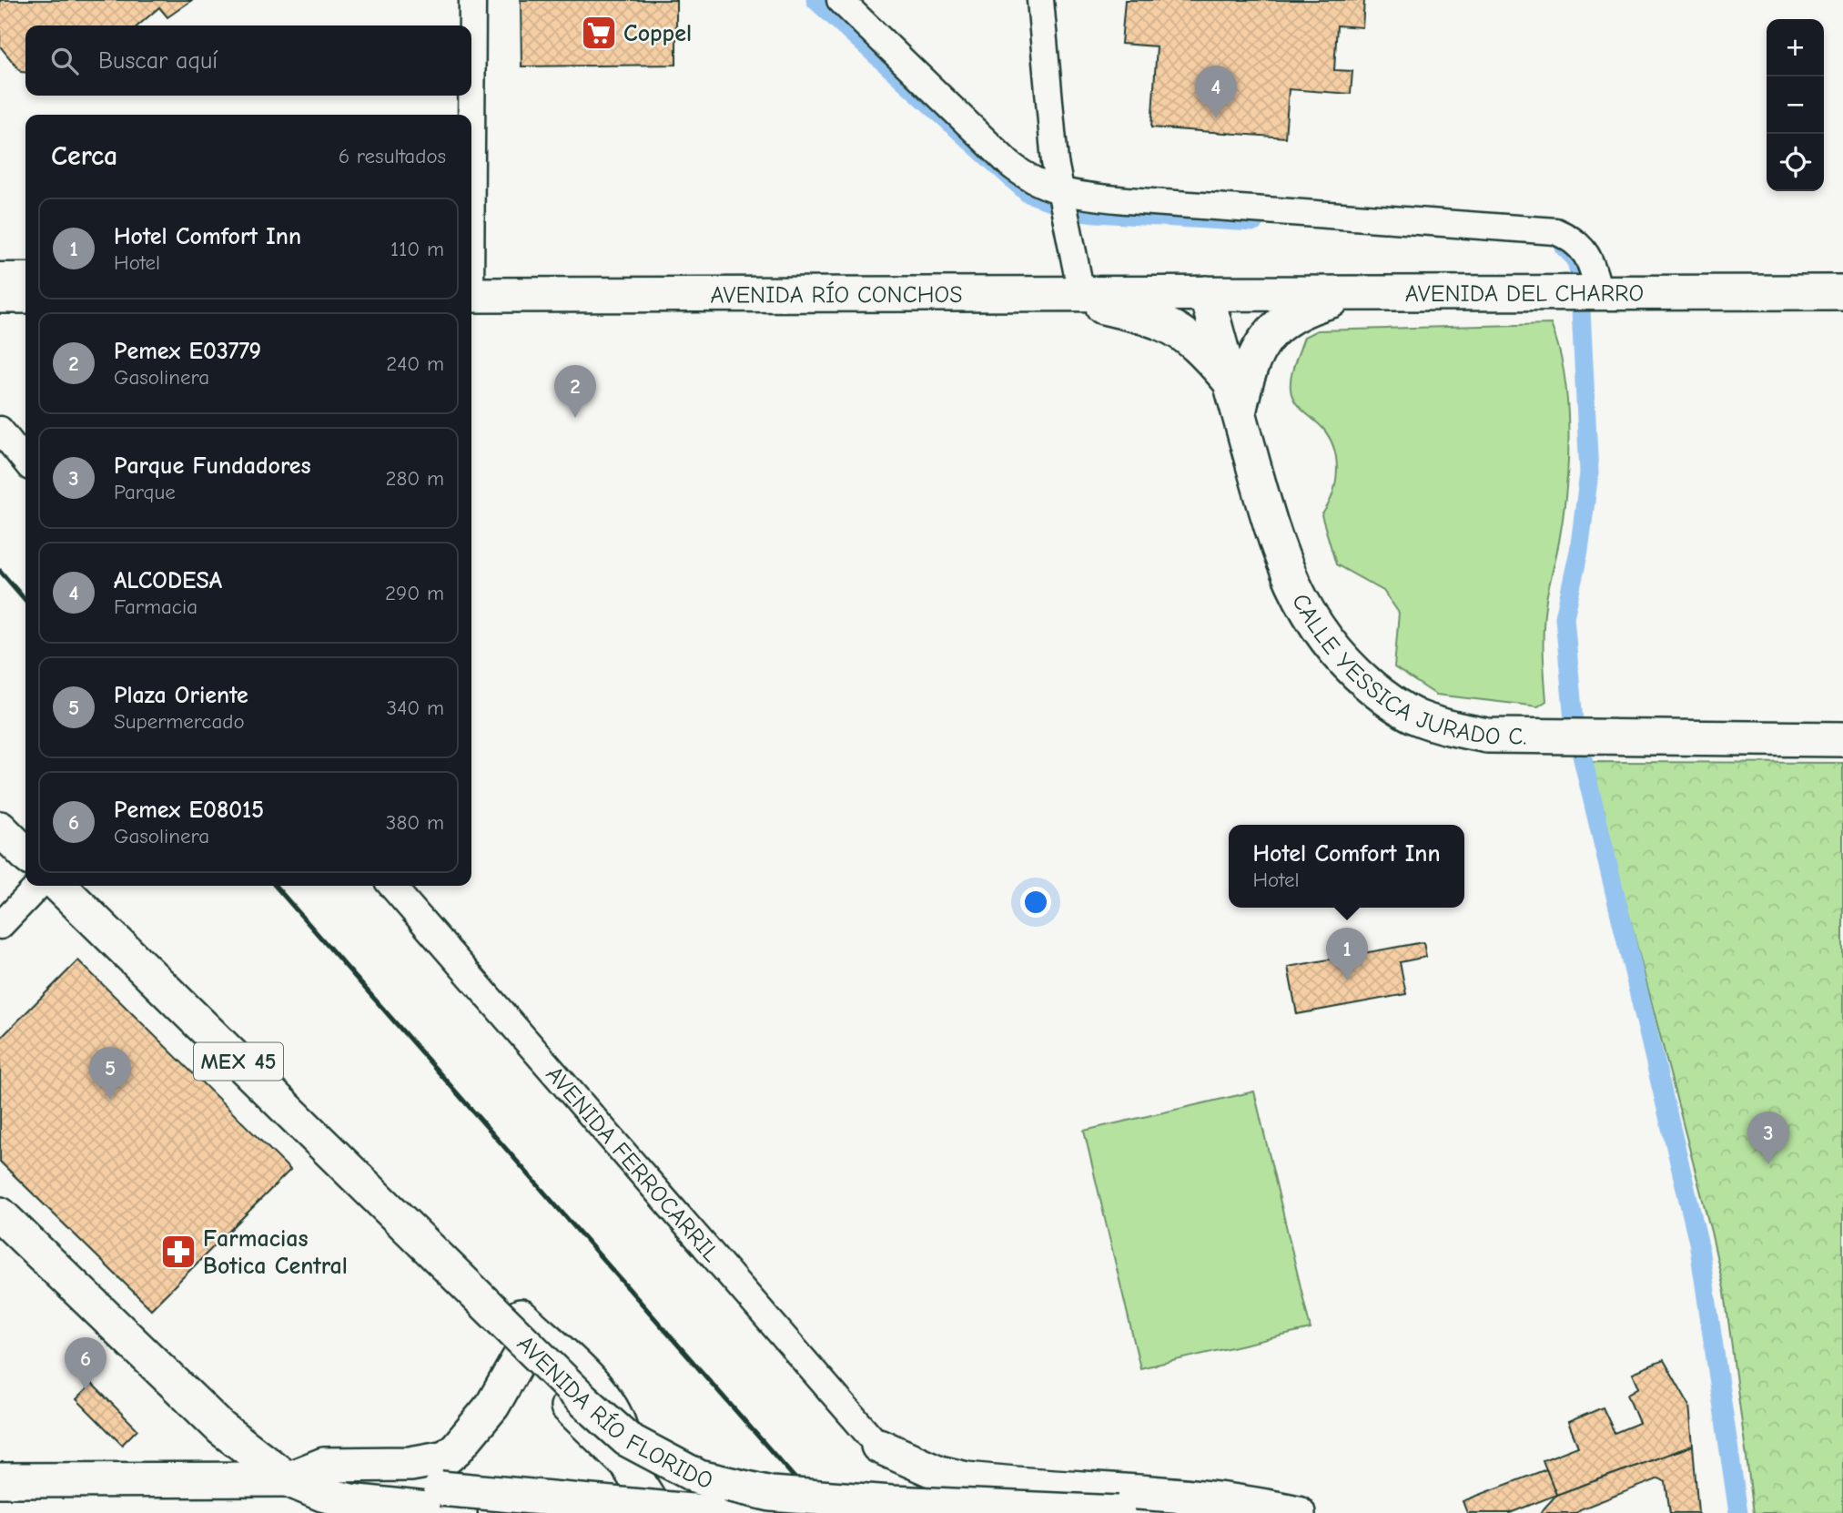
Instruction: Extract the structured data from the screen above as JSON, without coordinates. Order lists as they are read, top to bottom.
{
  "streets": {
    "main road": [
      "AVENIDA DEL CHARRO",
      "AVENIDA RÍO CONCHOS",
      "CALLE YESSICA JURADO C.",
      "MEX 45",
      "AVENIDA RÍO FLORIDO"
    ],
    "street": ["AVENIDA FERROCARRIL"]
  },
  "crossings": [
    ["AVENIDA DEL CHARRO", "AVENIDA RÍO CONCHOS"],
    ["AVENIDA DEL CHARRO", "CALLE YESSICA JURADO C."],
    ["AVENIDA RÍO CONCHOS", "CALLE YESSICA JURADO C."],
    ["MEX 45", "AVENIDA RÍO FLORIDO"]
  ],
  "places": {
    "supermarket": ["Coppel"],
    "pharmacy": ["Farmacias Botica Central"]
  },
  "page": {
    "map_buttons": ["+", "−"],
    "search": "Buscar aquí",
    "pins": [
      "4",
      "2",
      "1",
      "5",
      "3",
      "6"
    ],
    "heading": ["Cerca", "6 resultados"],
    "list": [
      {
        "mark": "1",
        "name": "Hotel Comfort Inn",
        "note": "Hotel",
        "value": "110 m"
      },
      {
        "mark": "2",
        "name": "Pemex E03779",
        "note": "Gasolinera",
        "value": "240 m"
      },
      {
        "mark": "3",
        "name": "Parque Fundadores",
        "note": "Parque",
        "value": "280 m"
      },
      {
        "mark": "4",
        "name": "ALCODESA",
        "note": "Farmacia",
        "value": "290 m"
      },
      {
        "mark": "5",
        "name": "Plaza Oriente",
        "note": "Supermercado",
        "value": "340 m"
      },
      {
        "mark": "6",
        "name": "Pemex E08015",
        "note": "Gasolinera",
        "value": "380 m"
      }
    ],
    "popup": ["Hotel Comfort Inn", "Hotel"]
  }
}
